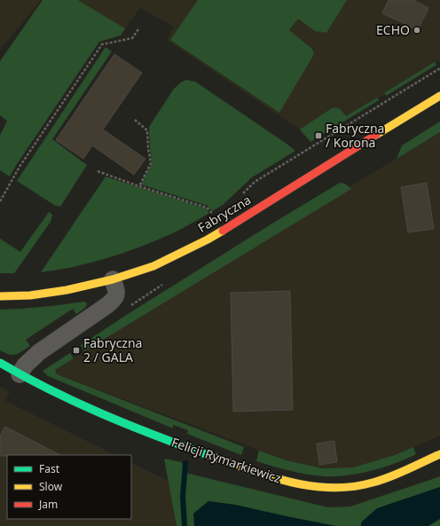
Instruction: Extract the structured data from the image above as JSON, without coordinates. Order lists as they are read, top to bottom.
{
  "streets": {
    "street": ["Fabryczna", "Felicji Rymarkiewicz"]
  },
  "places": {
    "other": ["ECHO"],
    "transit": ["Fabryczna / Korona", "Fabryczna 2 / GALA"]
  },
  "legend": ["Fast", "Slow", "Jam"]
}
